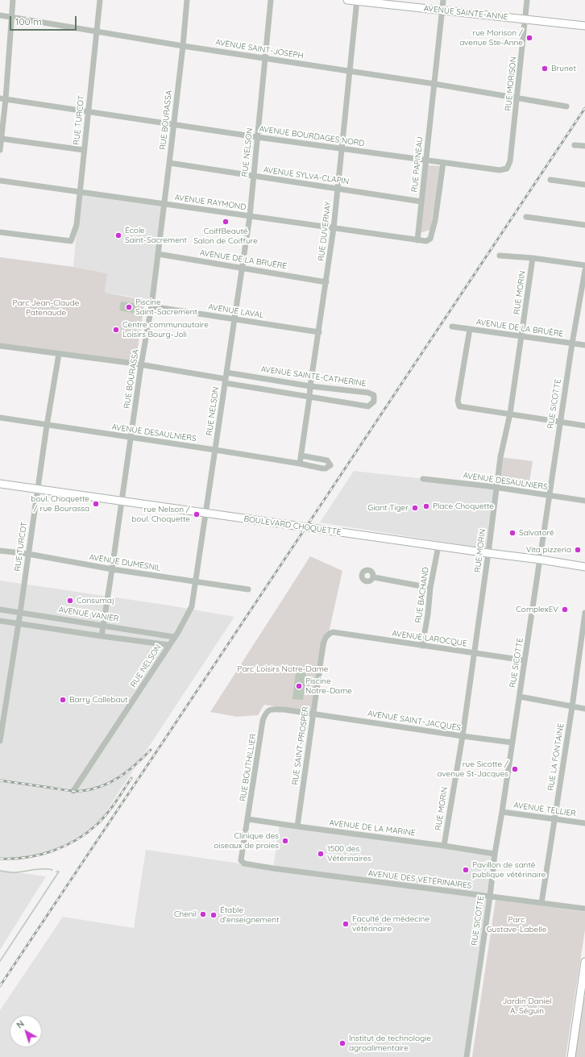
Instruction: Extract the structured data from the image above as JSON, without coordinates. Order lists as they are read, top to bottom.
{
  "streets": {
    "main road": ["AVENUE SAINTE-ANNE", "BOULEVARD CHOQUETTE"],
    "street": [
      "AVENUE SAINT-JOSEPH",
      "RUE MORISON",
      "RUE TURCOT",
      "RUE BOURASSA",
      "AVENUE BOURDAGES NORD",
      "RUE NELSON",
      "RUE PAPINEAU",
      "AVENUE SYLVA-CLAPIN",
      "AVENUE RAYMOND",
      "RUE DUVERNAY",
      "AVENUE DE LA BRUÈRE",
      "RUE MORIN",
      "AVENUE LAVAL",
      "AVENUE SAINTE-CATHERINE",
      "RUE SICOTTE",
      "AVENUE DESAULNIERS",
      "AVENUE DUMESNIL",
      "RUE BACHAND",
      "AVENUE VANIER",
      "AVENUE LAROCQUE",
      "AVENUE SAINT-JACQUES",
      "RUE SAINT-PROSPER",
      "RUE LA FONTAINE",
      "RUE BOUTHILLIER",
      "AVENUE TELLIER",
      "AVENUE DE LA MARINE",
      "AVENUE DES VÉTÉRINAIRES"
    ]
  },
  "crossings": [
    ["AVENUE SAINTE-ANNE", "RUE MORISON"],
    ["AVENUE SAINTE-ANNE", "RUE PAPINEAU"],
    ["AVENUE SAINTE-ANNE", "RUE DUVERNAY"],
    ["AVENUE SAINT-JOSEPH", "RUE MORISON"],
    ["AVENUE SAINT-JOSEPH", "RUE TURCOT"],
    ["AVENUE SAINT-JOSEPH", "RUE BOURASSA"],
    ["AVENUE SAINT-JOSEPH", "RUE NELSON"],
    ["AVENUE SAINT-JOSEPH", "RUE PAPINEAU"],
    ["AVENUE SAINT-JOSEPH", "RUE DUVERNAY"],
    ["RUE MORISON", "AVENUE BOURDAGES NORD"],
    ["RUE TURCOT", "AVENUE BOURDAGES NORD"],
    ["RUE TURCOT", "AVENUE RAYMOND"],
    ["RUE TURCOT", "AVENUE SAINTE-CATHERINE"],
    ["RUE TURCOT", "AVENUE DESAULNIERS"],
    ["RUE TURCOT", "BOULEVARD CHOQUETTE"],
    ["RUE TURCOT", "AVENUE DUMESNIL"],
    ["RUE TURCOT", "AVENUE VANIER"],
    ["RUE BOURASSA", "AVENUE BOURDAGES NORD"],
    ["RUE BOURASSA", "AVENUE SYLVA-CLAPIN"],
    ["RUE BOURASSA", "AVENUE RAYMOND"],
    ["RUE BOURASSA", "AVENUE DE LA BRUÈRE"],
    ["RUE BOURASSA", "AVENUE LAVAL"],
    ["RUE BOURASSA", "AVENUE SAINTE-CATHERINE"],
    ["RUE BOURASSA", "AVENUE DESAULNIERS"],
    ["RUE BOURASSA", "BOULEVARD CHOQUETTE"],
    ["RUE BOURASSA", "AVENUE DUMESNIL"],
    ["RUE BOURASSA", "AVENUE VANIER"],
    ["AVENUE BOURDAGES NORD", "RUE NELSON"],
    ["AVENUE BOURDAGES NORD", "RUE PAPINEAU"],
    ["AVENUE BOURDAGES NORD", "RUE DUVERNAY"],
    ["RUE NELSON", "AVENUE SYLVA-CLAPIN"],
    ["RUE NELSON", "AVENUE RAYMOND"],
    ["RUE NELSON", "AVENUE DE LA BRUÈRE"],
    ["RUE NELSON", "AVENUE LAVAL"],
    ["RUE NELSON", "AVENUE SAINTE-CATHERINE"],
    ["RUE NELSON", "AVENUE DESAULNIERS"],
    ["RUE NELSON", "BOULEVARD CHOQUETTE"],
    ["RUE NELSON", "AVENUE DUMESNIL"],
    ["RUE NELSON", "AVENUE VANIER"],
    ["RUE PAPINEAU", "AVENUE SYLVA-CLAPIN"],
    ["RUE PAPINEAU", "AVENUE RAYMOND"],
    ["AVENUE SYLVA-CLAPIN", "RUE DUVERNAY"],
    ["AVENUE RAYMOND", "RUE DUVERNAY"],
    ["RUE DUVERNAY", "AVENUE DE LA BRUÈRE"],
    ["RUE DUVERNAY", "AVENUE LAVAL"],
    ["RUE DUVERNAY", "AVENUE SAINTE-CATHERINE"],
    ["RUE DUVERNAY", "AVENUE DESAULNIERS"],
    ["AVENUE DE LA BRUÈRE", "RUE MORIN"],
    ["AVENUE DE LA BRUÈRE", "RUE SICOTTE"],
    ["RUE MORIN", "AVENUE DESAULNIERS"],
    ["RUE MORIN", "BOULEVARD CHOQUETTE"],
    ["RUE MORIN", "AVENUE LAROCQUE"],
    ["RUE MORIN", "AVENUE SAINT-JACQUES"],
    ["RUE MORIN", "AVENUE DE LA MARINE"],
    ["RUE SICOTTE", "AVENUE DESAULNIERS"],
    ["RUE SICOTTE", "BOULEVARD CHOQUETTE"],
    ["RUE SICOTTE", "AVENUE LAROCQUE"],
    ["RUE SICOTTE", "AVENUE SAINT-JACQUES"],
    ["RUE SICOTTE", "AVENUE TELLIER"],
    ["RUE SICOTTE", "AVENUE DE LA MARINE"],
    ["RUE SICOTTE", "AVENUE DES VÉTÉRINAIRES"],
    ["BOULEVARD CHOQUETTE", "RUE BACHAND"],
    ["RUE BACHAND", "AVENUE LAROCQUE"],
    ["AVENUE LAROCQUE", "RUE SAINT-PROSPER"],
    ["AVENUE SAINT-JACQUES", "RUE SAINT-PROSPER"],
    ["AVENUE SAINT-JACQUES", "RUE BOUTHILLIER"],
    ["RUE SAINT-PROSPER", "RUE BOUTHILLIER"],
    ["RUE SAINT-PROSPER", "AVENUE DE LA MARINE"],
    ["RUE LA FONTAINE", "AVENUE TELLIER"],
    ["RUE LA FONTAINE", "AVENUE DES VÉTÉRINAIRES"],
    ["RUE BOUTHILLIER", "AVENUE DE LA MARINE"],
    ["RUE BOUTHILLIER", "AVENUE DES VÉTÉRINAIRES"]
  ],
  "parks": [
    "Parc Jean-Claude Patenaude",
    "Parc Loisirs Notre-Dame",
    "Parc Gustave-Labelle",
    "Jardin Daniel A. Séguin"
  ],
  "places": [
    "rue Morison / avenue Ste-Anne",
    "Brunet",
    "CoiffBeauté Salon de Coiffure",
    "École Saint-Sacrement",
    "Piscine Saint-Sacrement",
    "Centre communautaire Loisirs Bourg-Joli",
    "boul. Choquette / rue Bourassa",
    "Place Choquette",
    "Giant Tiger",
    "rue Nelson / boul. Choquette",
    "Salvatoré",
    "Vita pizzeria",
    "Consumaj",
    "ComplexEV",
    "Piscine Notre-Dame",
    "Barry Callebaut",
    "rue Sicotte / avenue St-Jacques",
    "Clinique des oiseaux de proies",
    "1500 des Vétérinaires",
    "Pavillon de santé publique vétérinaire",
    "Chenil",
    "Étable d'enseignement",
    "Faculté de médecine vétérinaire",
    "Institut de technologie agroalimentaire"
  ],
  "scale_bar": "100 m",
  "north": "top left"
}
